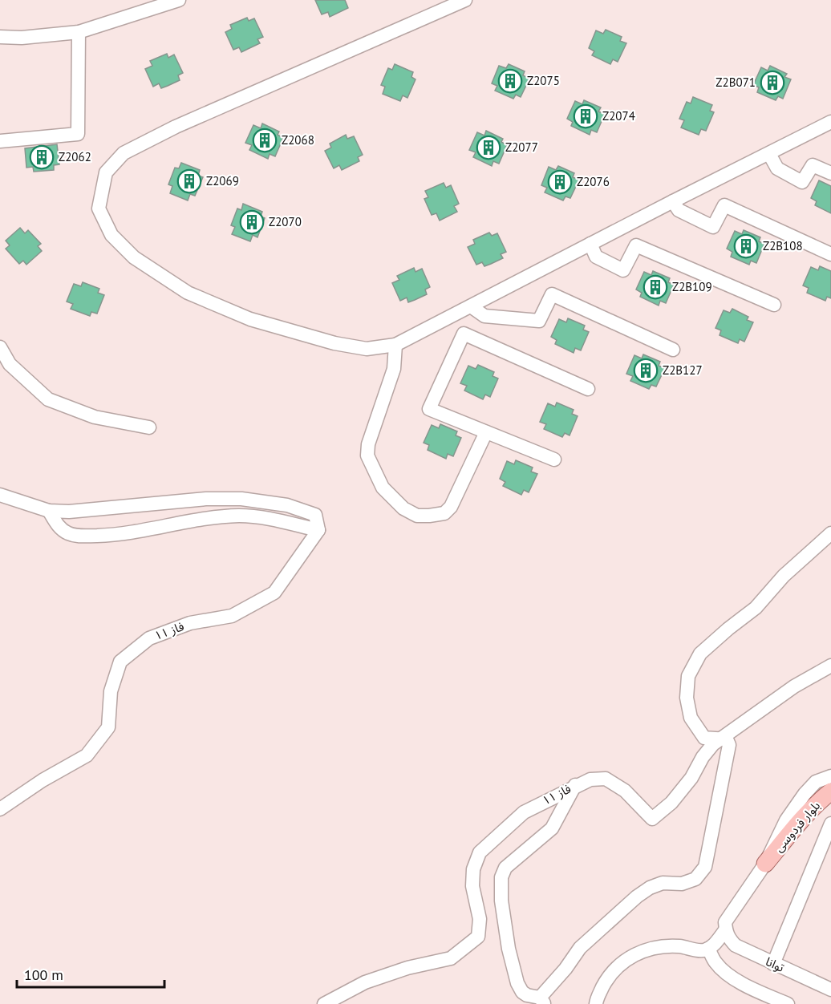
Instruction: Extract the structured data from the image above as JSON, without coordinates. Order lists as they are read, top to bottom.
{
  "streets": {
    "main road": ["بلوار فردوسی"],
    "street": ["فاز ۱۱", "توانا"]
  },
  "crossings": [
    ["بلوار فردوسی", "توانا"]
  ],
  "places": {
    "building": [
      "Z2075",
      "Z2B071",
      "Z2074",
      "Z2068",
      "Z2077",
      "Z2062",
      "Z2069",
      "Z2076",
      "Z2070",
      "Z2B108",
      "Z2B109",
      "Z2B127"
    ]
  },
  "scale_bar": "100 m"
}
